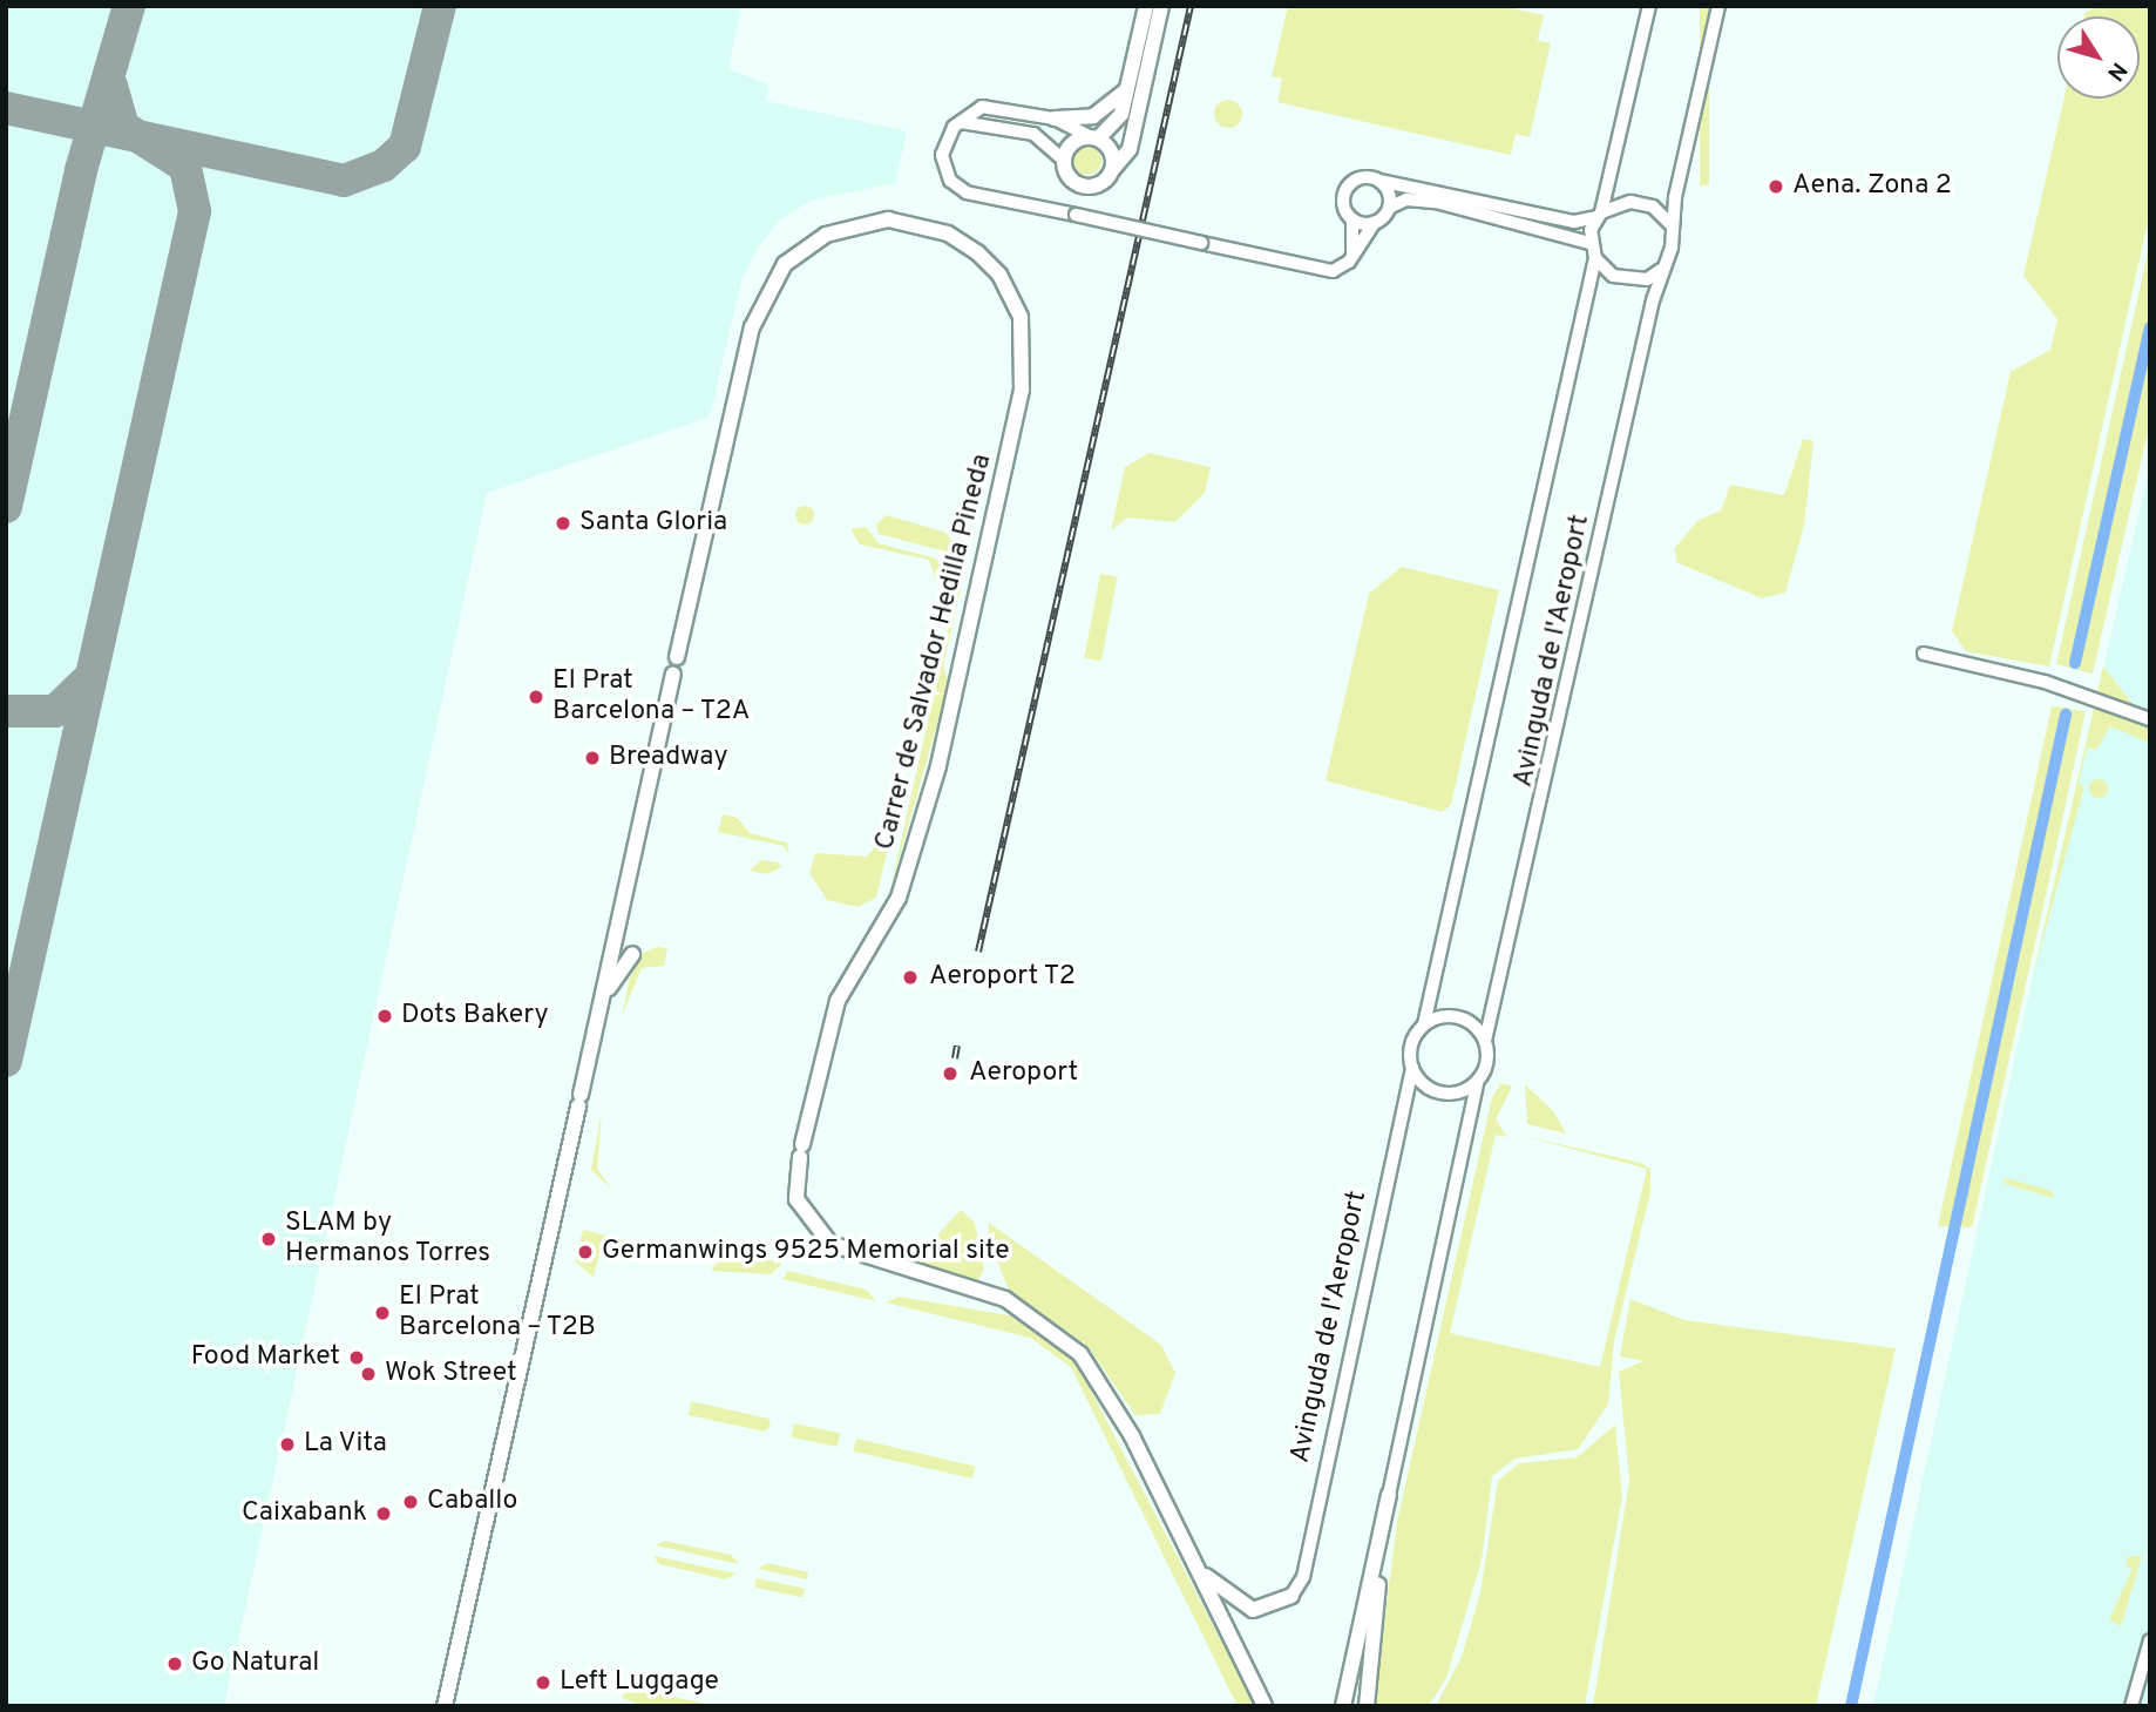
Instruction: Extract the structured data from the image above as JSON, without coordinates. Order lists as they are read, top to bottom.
{
  "streets": {
    "main road": ["Carrer de Salvador Hedilla Pineda"],
    "street": ["Avinguda de l'Aeroport"]
  },
  "places": [
    "Aena. Zona 2",
    "Santa Gloria",
    "El Prat Barcelona – T2A",
    "Breadway",
    "Aeroport T2",
    "Dots Bakery",
    "Aeroport",
    "SLAM by Hermanos Torres",
    "Germanwings 9525 Memorial site",
    "El Prat Barcelona – T2B",
    "Food Market",
    "Wok Street",
    "La Vita",
    "Caballo",
    "Caixabank",
    "Go Natural",
    "Left Luggage"
  ],
  "north": "bottom right"
}
